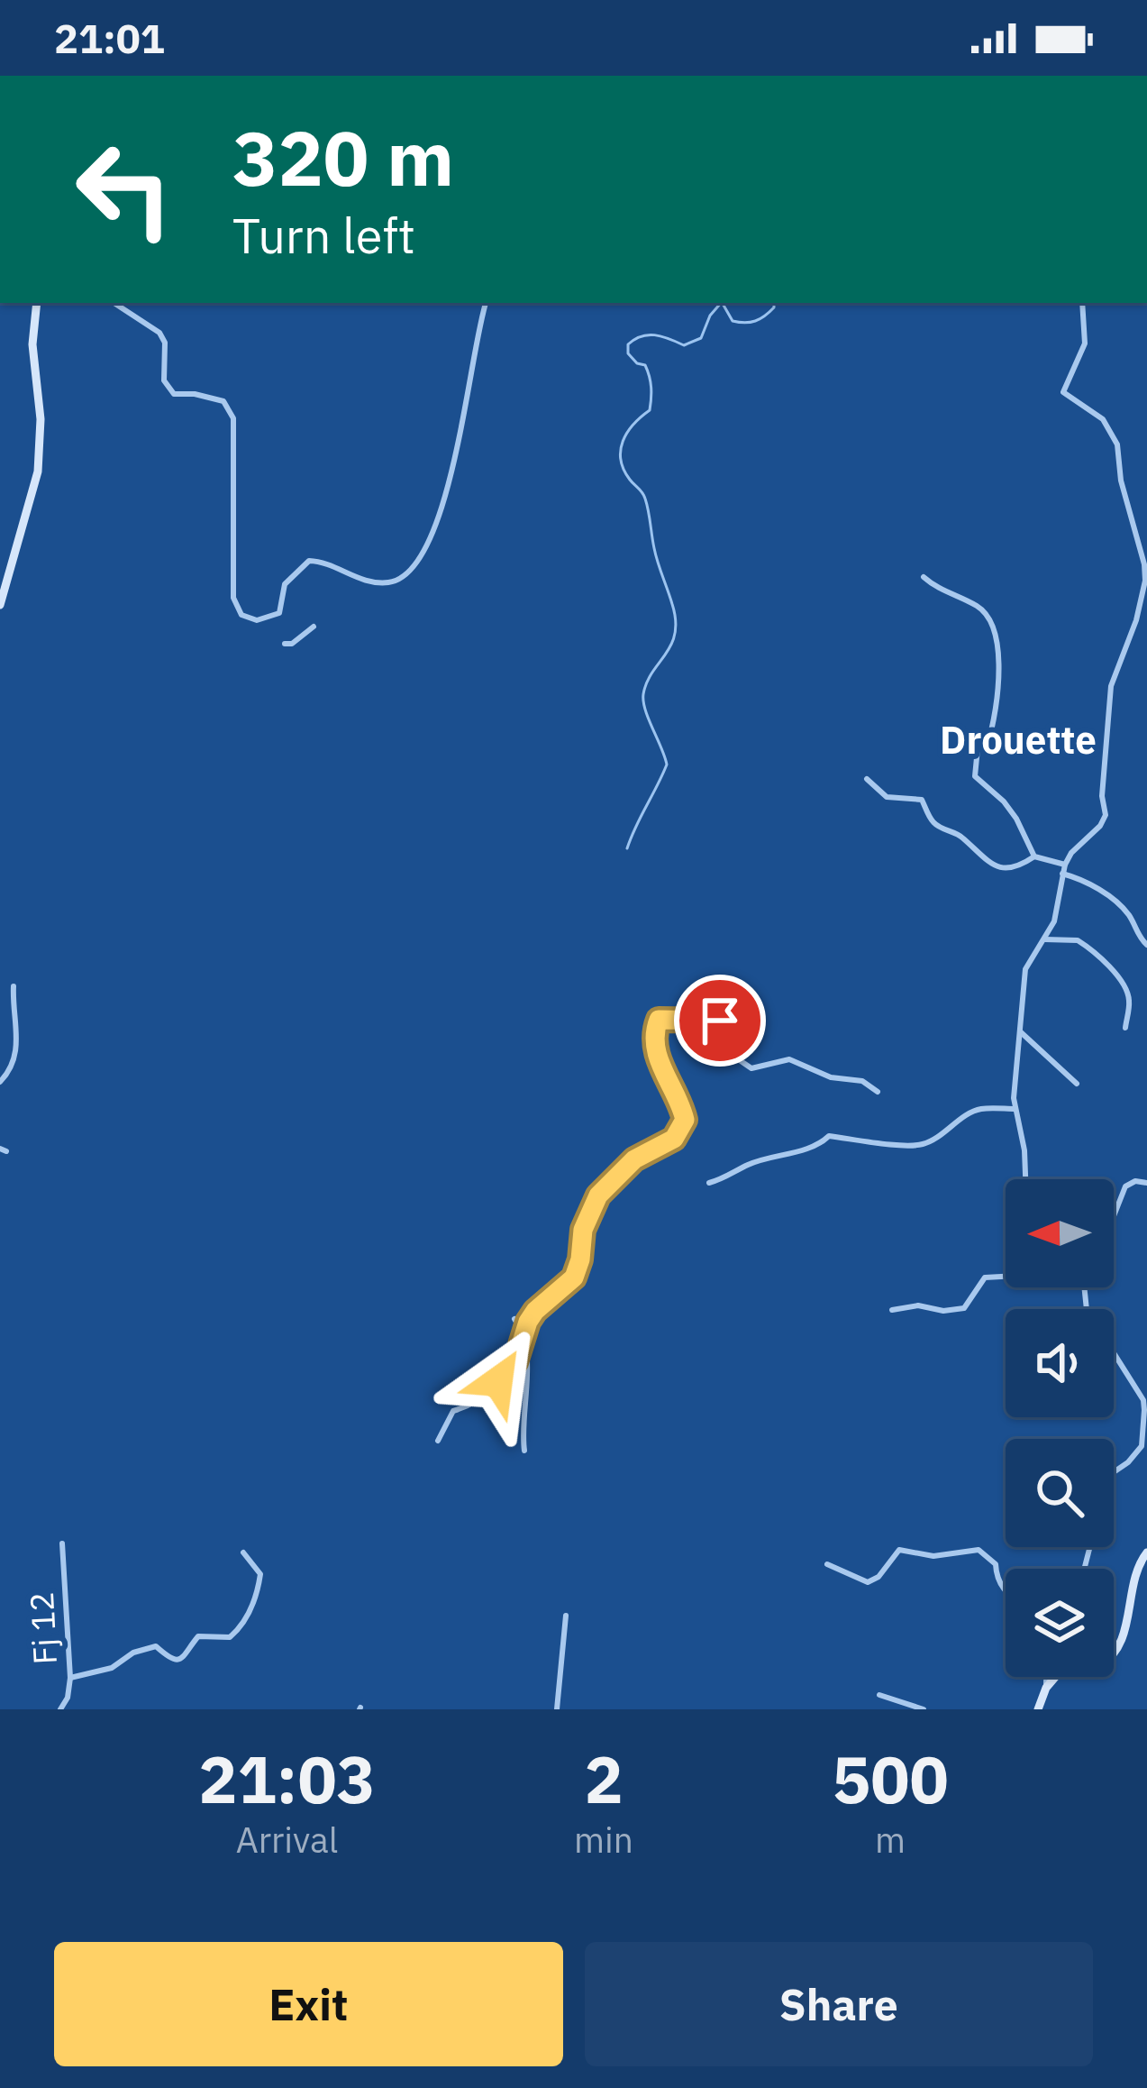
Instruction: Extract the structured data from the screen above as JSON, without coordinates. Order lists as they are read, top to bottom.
{
  "streets": {
    "street": ["Fj 12"]
  },
  "districts": ["Drouette"],
  "north": "left",
  "page": {
    "status": "21:01",
    "turn": ["320 m", "Turn left"],
    "eta": [
      "21:03",
      "Arrival",
      "2",
      "min",
      "500",
      "m"
    ],
    "buttons": ["Exit", "Share"]
  }
}
